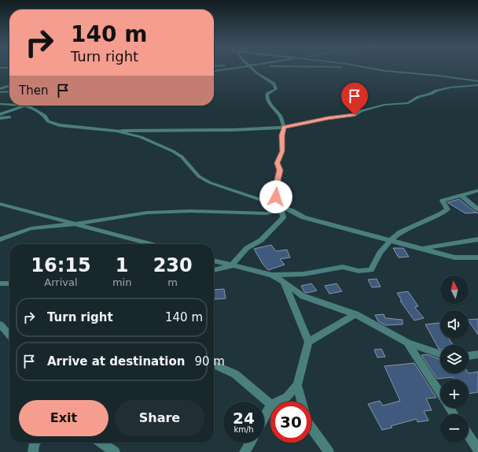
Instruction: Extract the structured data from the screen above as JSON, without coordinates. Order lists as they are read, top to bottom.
{
  "north": "top",
  "page": {
    "turn": ["140 m", "Turn right"],
    "then": "Then",
    "eta": [
      "16:15",
      "Arrival",
      "1",
      "min",
      "230",
      "m"
    ],
    "map_buttons": ["+", "−"],
    "list": [
      {
        "name": "Turn right",
        "value": "140 m"
      },
      {
        "name": "Arrive at destination",
        "value": "90 m"
      }
    ],
    "buttons": ["Exit", "Share"],
    "speed": "24 km/h",
    "limit": "30"
  }
}
